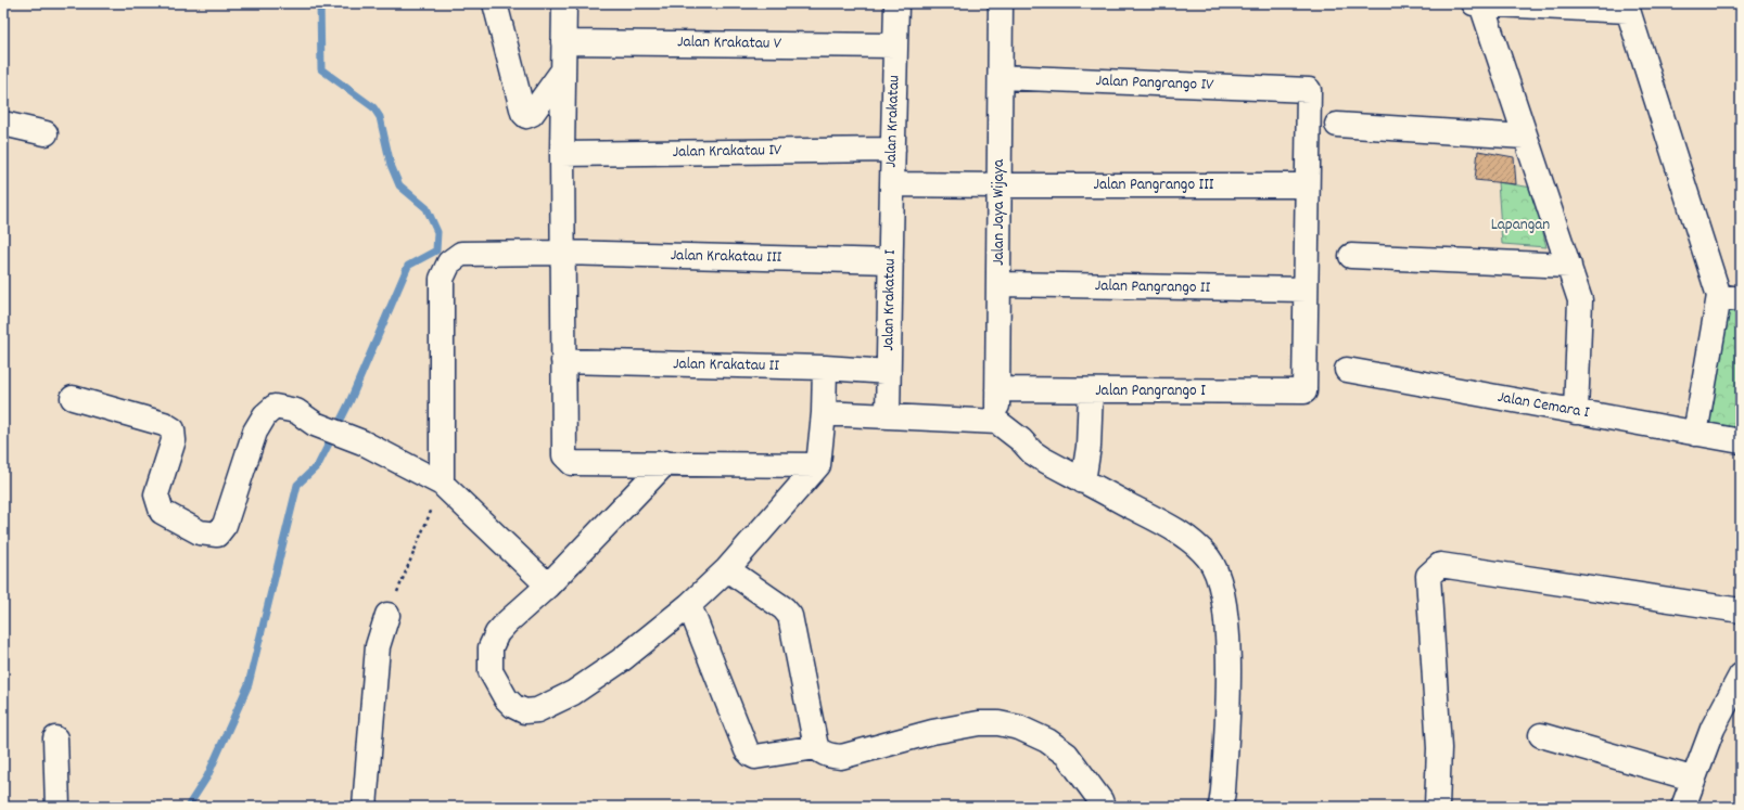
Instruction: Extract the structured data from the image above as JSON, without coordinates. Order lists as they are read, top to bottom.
{
  "streets": {
    "street": [
      "Jalan Krakatau V",
      "Jalan Pangrango IV",
      "Jalan Krakatau",
      "Jalan Krakatau IV",
      "Jalan Pangrango III",
      "Jalan Jaya Wijaya",
      "Jalan Krakatau III",
      "Jalan Pangrango II",
      "Jalan Krakatau I",
      "Jalan Krakatau II",
      "Jalan Pangrango I",
      "Jalan Cemara I"
    ]
  },
  "crossings": [
    ["Jalan Krakatau V", "Jalan Krakatau"],
    ["Jalan Pangrango IV", "Jalan Pangrango III"],
    ["Jalan Pangrango IV", "Jalan Jaya Wijaya"],
    ["Jalan Krakatau", "Jalan Krakatau IV"],
    ["Jalan Krakatau", "Jalan Pangrango III"],
    ["Jalan Krakatau", "Jalan Jaya Wijaya"],
    ["Jalan Krakatau", "Jalan Krakatau I"],
    ["Jalan Pangrango III", "Jalan Jaya Wijaya"],
    ["Jalan Jaya Wijaya", "Jalan Pangrango II"],
    ["Jalan Jaya Wijaya", "Jalan Pangrango I"],
    ["Jalan Krakatau III", "Jalan Krakatau I"],
    ["Jalan Pangrango II", "Jalan Pangrango I"],
    ["Jalan Krakatau I", "Jalan Krakatau II"]
  ],
  "parks": ["Lapangan"]
}
